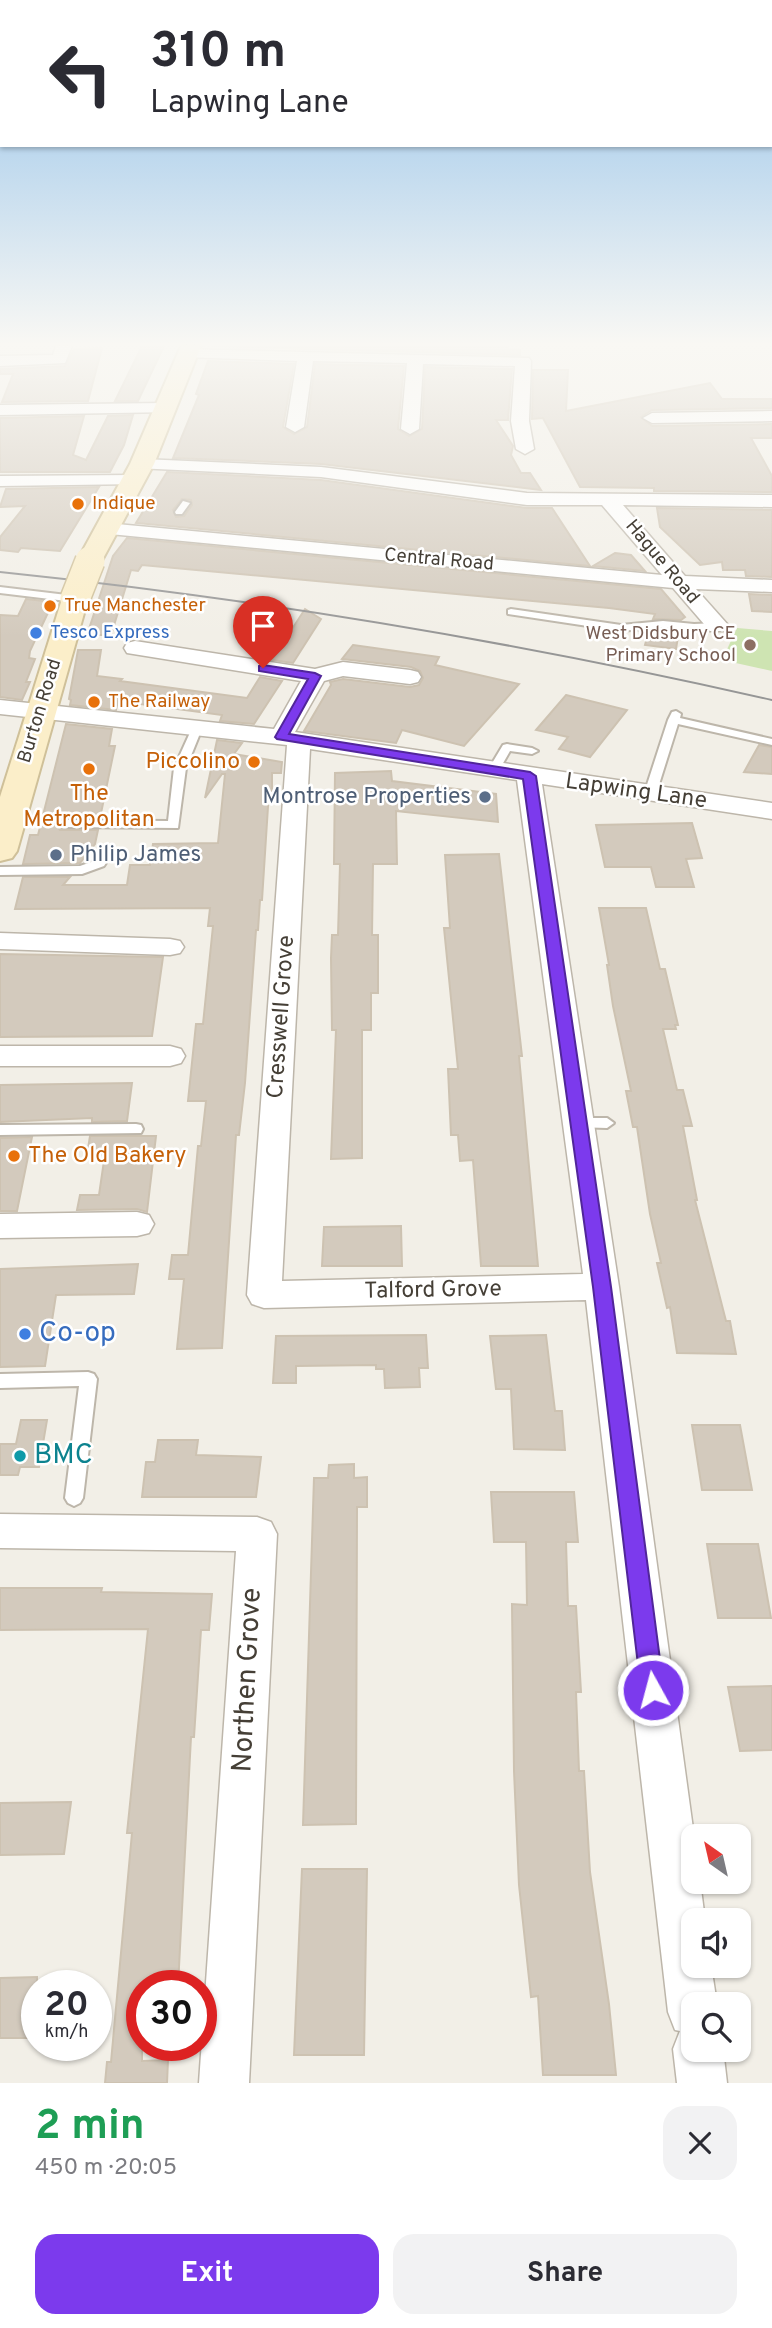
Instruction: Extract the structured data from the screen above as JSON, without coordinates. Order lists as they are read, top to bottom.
{
  "streets": {
    "street": [
      "Central Road",
      "Hague Road",
      "Burton Road",
      "Lapwing Lane",
      "Cresswell Grove",
      "Talford Grove",
      "Northen Grove"
    ]
  },
  "crossings": [
    ["Central Road", "Hague Road"],
    ["Central Road", "Burton Road"],
    ["Burton Road", "Lapwing Lane"],
    ["Lapwing Lane", "Cresswell Grove"],
    ["Cresswell Grove", "Talford Grove"]
  ],
  "places": [
    "Indique",
    "True Manchester",
    "Tesco Express",
    "West Didsbury CE Primary School",
    "The Railway",
    "Piccolino",
    "The Metropolitan",
    "Montrose Properties",
    "Philip James",
    "The Old Bakery",
    "Co-op",
    "BMC"
  ],
  "north": "top left",
  "page": {
    "turn": ["310 m", "Lapwing Lane"],
    "speed": "20 km/h",
    "limit": "30",
    "heading": ["2 min", "450 m · 20:05"],
    "buttons": ["Exit", "Share"]
  }
}
